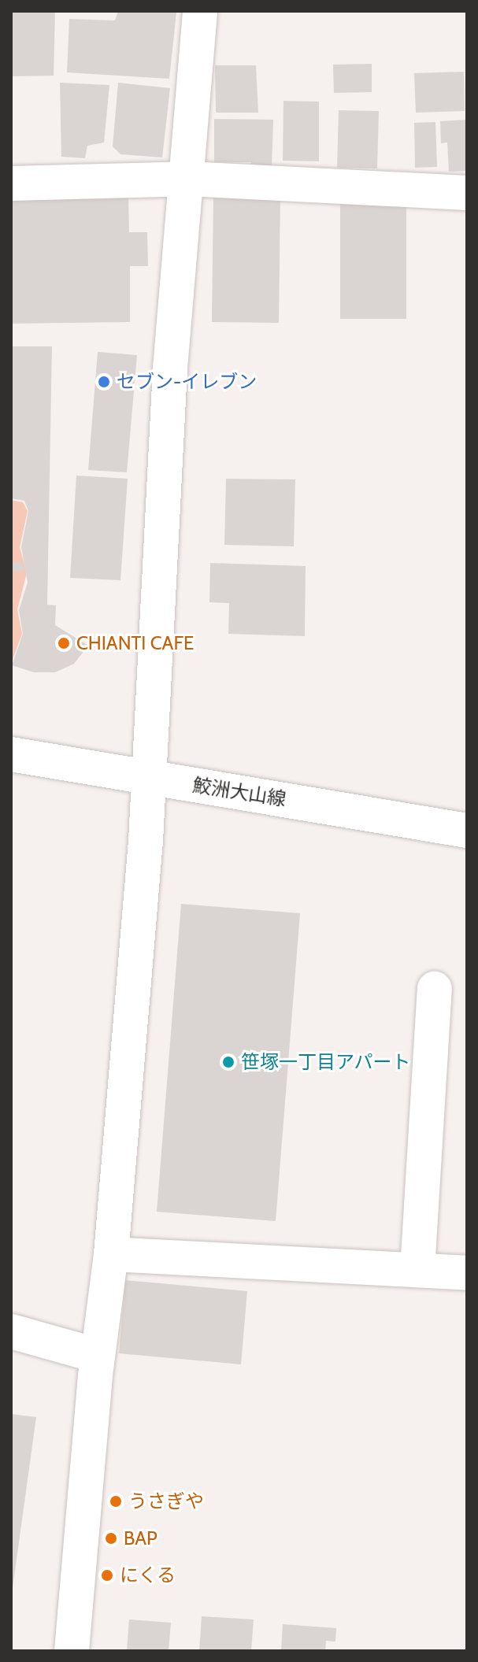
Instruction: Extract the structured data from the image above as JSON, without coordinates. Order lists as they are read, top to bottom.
{
  "streets": {
    "street": ["鮫洲大山線"]
  },
  "places": [
    "セブン-イレブン",
    "CHIANTI CAFE",
    "笹塚一丁目アパート",
    "うさぎや",
    "BAP",
    "にくる"
  ]
}
